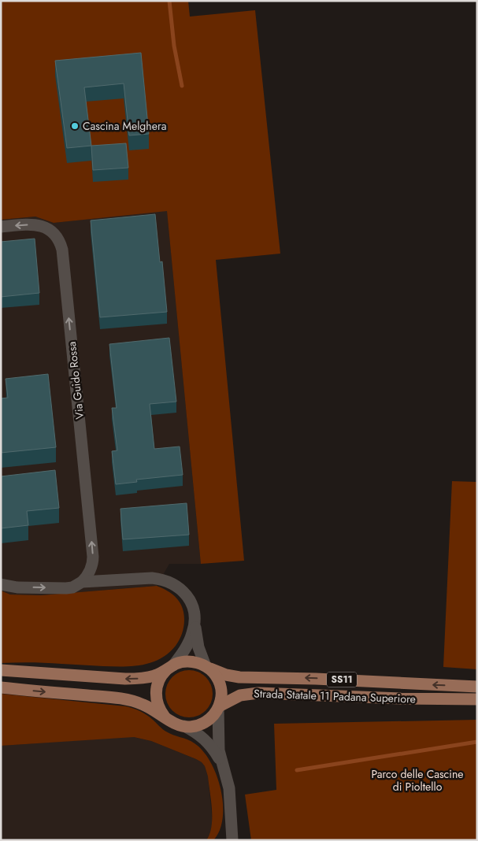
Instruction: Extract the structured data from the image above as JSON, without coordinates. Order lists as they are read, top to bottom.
{
  "streets": {
    "main road": ["SS11", "Strada Statale 11 Padana Superiore"],
    "street": ["Via Guido Rossa"]
  },
  "one_way": ["Via Guido Rossa"],
  "parks": ["Parco delle Cascine di Pioltello"],
  "places": ["Cascina Melghera"]
}
